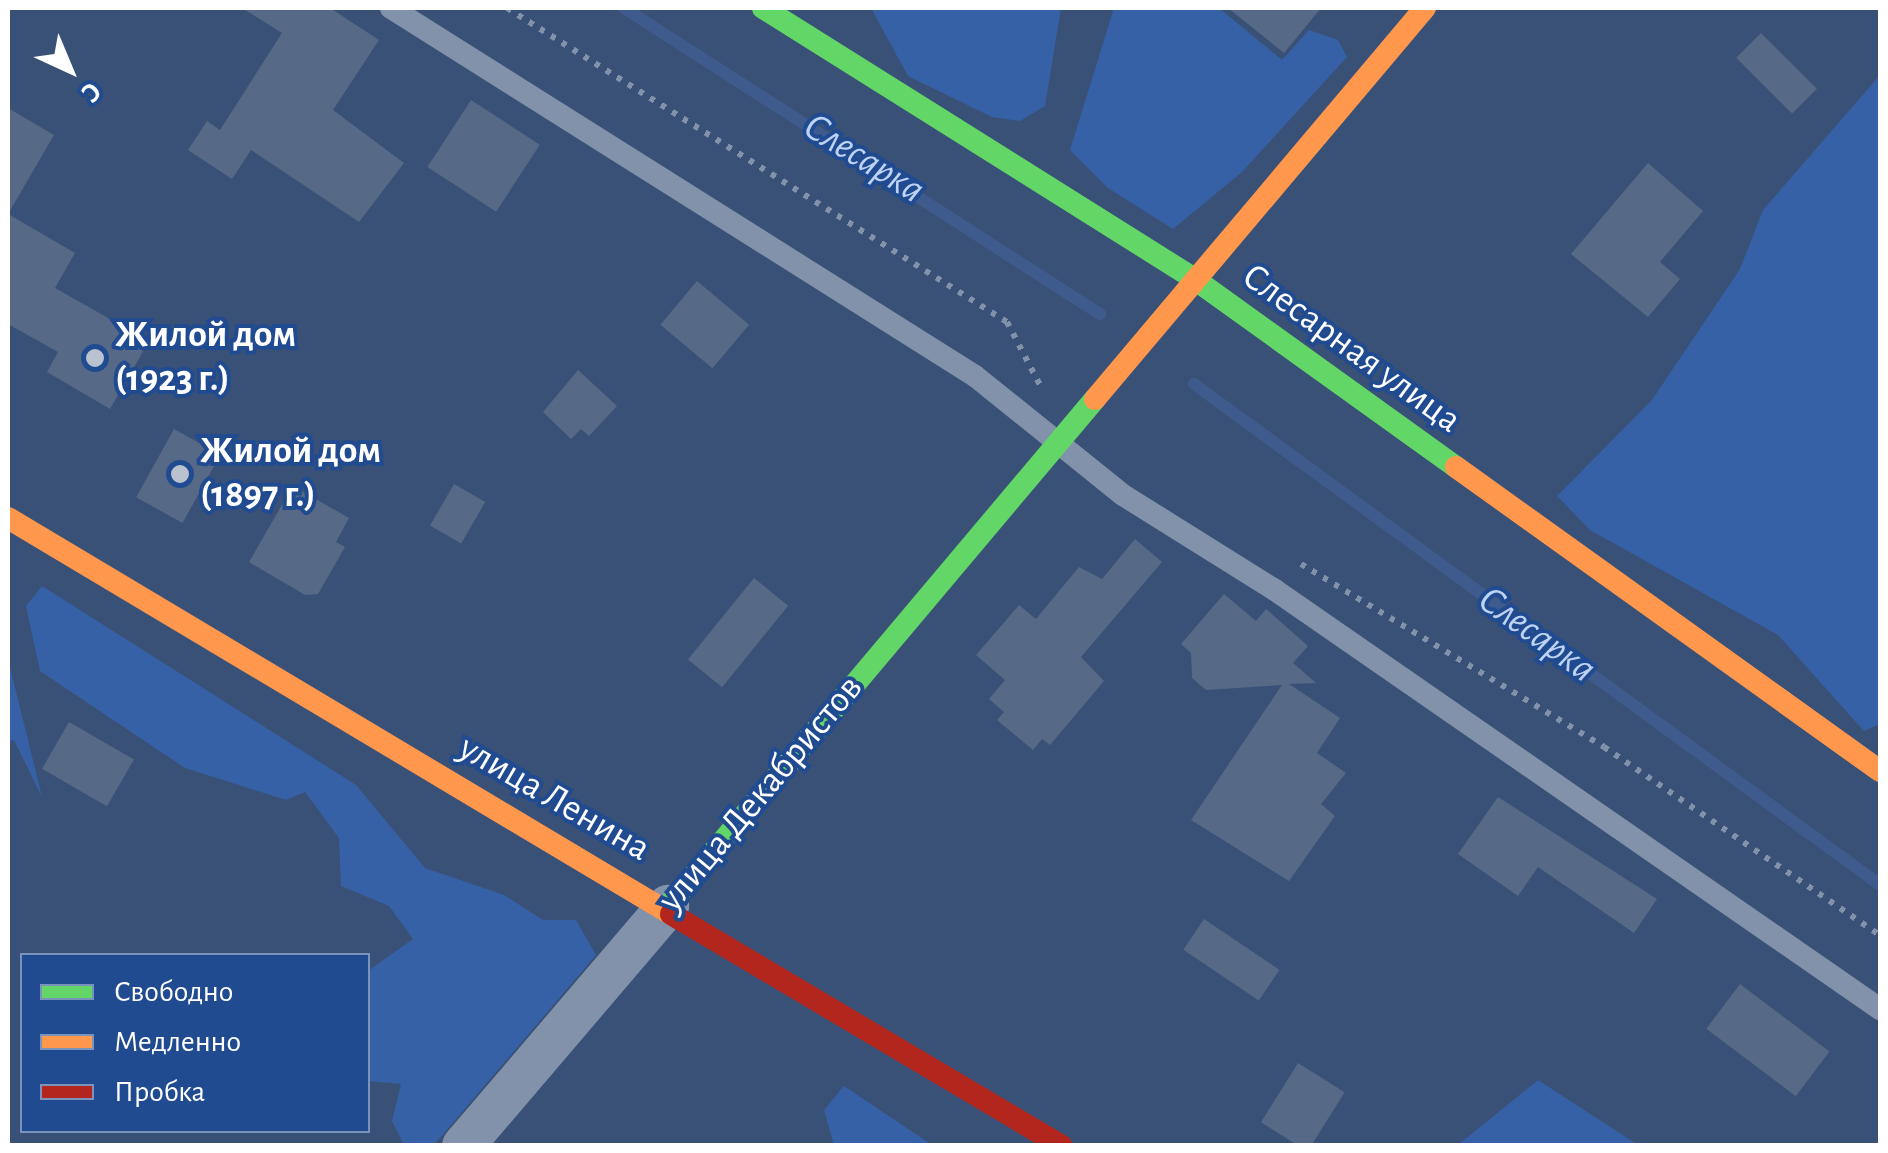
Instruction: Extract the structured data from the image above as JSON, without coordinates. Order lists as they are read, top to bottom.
{
  "streets": {
    "street": ["Слесарная улица", "улица Декабристов", "улица Ленина"]
  },
  "crossings": [
    ["Слесарная улица", "улица Декабристов"],
    ["улица Декабристов", "улица Ленина"]
  ],
  "water": ["Слесарка"],
  "places": ["Жилой дом (1923 г.)", "Жилой дом (1897 г.)"],
  "legend": ["Свободно", "Медленно", "Пробка"],
  "north": "bottom right"
}
